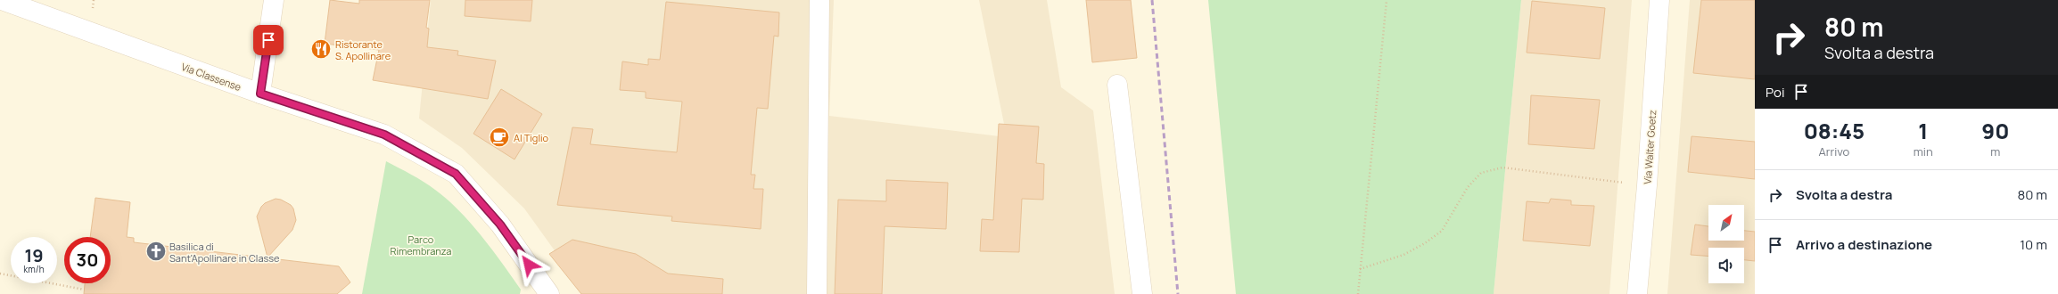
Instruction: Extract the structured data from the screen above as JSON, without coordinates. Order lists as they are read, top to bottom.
{
  "streets": {
    "street": ["Via Classense", "Via Walter Goetz"]
  },
  "parks": ["Parco Rimembranza"],
  "places": {
    "restaurant": ["Ristorante S. Apollinare"],
    "cafe": ["Al Tiglio"],
    "church": ["Basilica di Sant'Apollinare in Classe"]
  },
  "north": "top right",
  "page": {
    "turn": ["80 m", "Svolta a destra"],
    "then": "Poi",
    "eta": [
      "08:45",
      "Arrivo",
      "1",
      "min",
      "90",
      "m"
    ],
    "list": [
      {
        "name": "Svolta a destra",
        "value": "80 m"
      },
      {
        "name": "Arrivo a destinazione",
        "value": "10 m"
      }
    ],
    "speed": "19 km/h",
    "limit": "30"
  }
}
